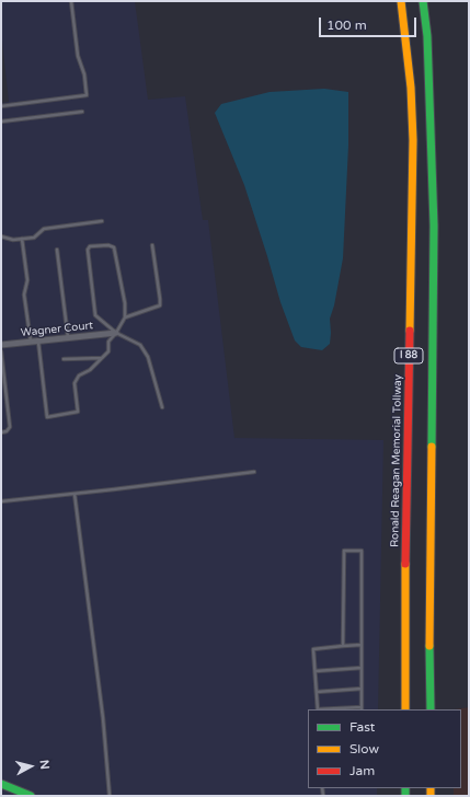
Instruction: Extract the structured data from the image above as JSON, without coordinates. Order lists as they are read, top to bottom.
{
  "streets": {
    "main road": ["I 88", "Ronald Reagan Memorial Tollway"],
    "street": ["Wagner Court"]
  },
  "legend": ["Fast", "Slow", "Jam"],
  "scale_bar": "100 m",
  "north": "right"
}
